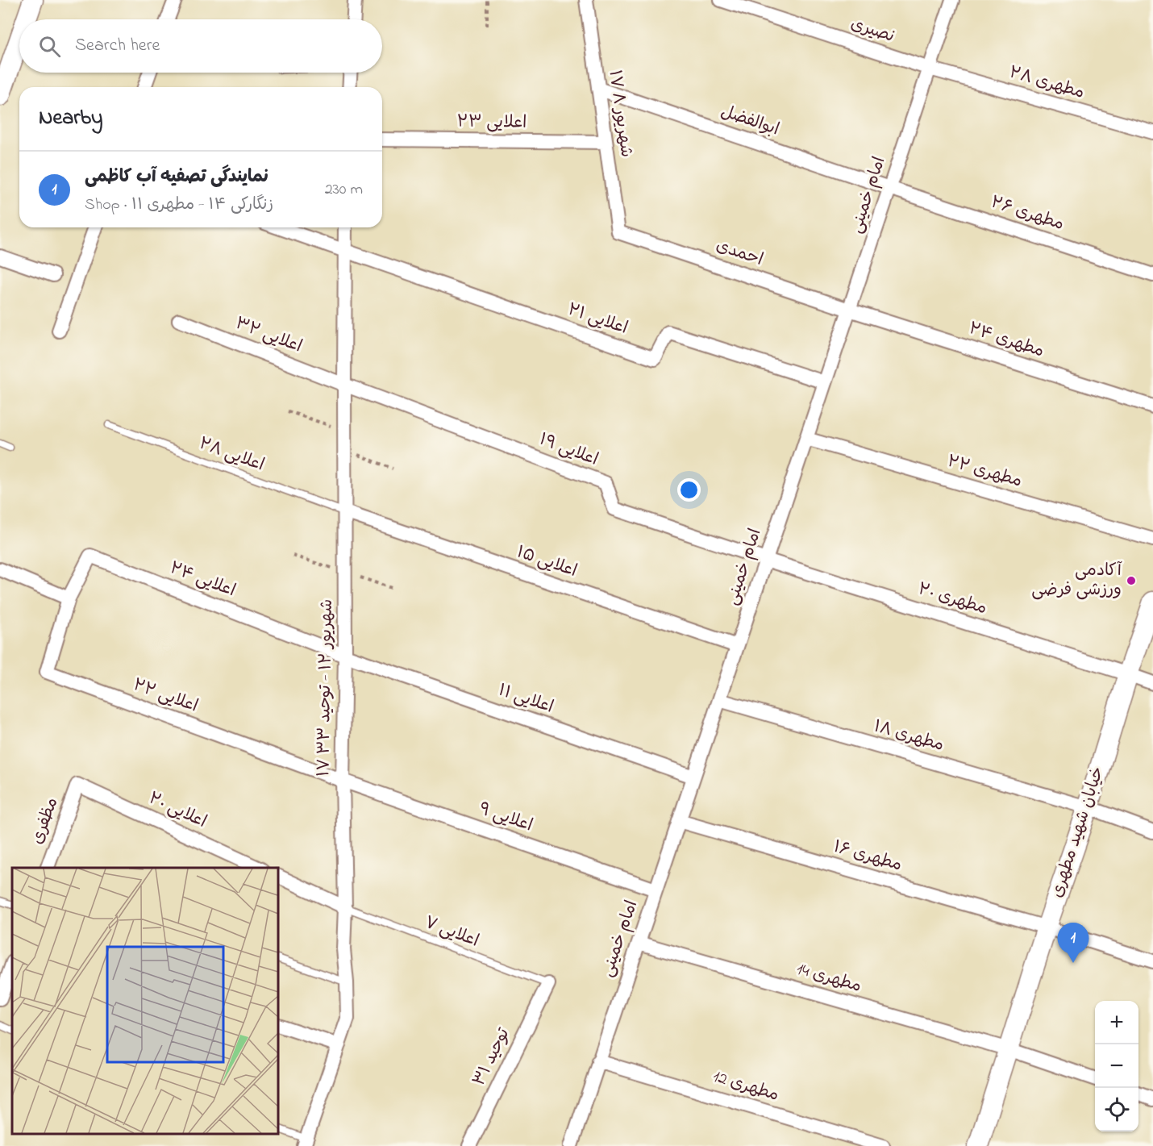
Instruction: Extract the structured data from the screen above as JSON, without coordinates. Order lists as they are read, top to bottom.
{
  "streets": {
    "main road": ["خیابان شهید مطهری"],
    "street": [
      "نصیری",
      "مطهری ۲۸",
      "۱۷ شهریور ۸",
      "ابوالفضل",
      "اعلایی ۲۳",
      "امام خمینی",
      "مطهری ۲۶",
      "احمدی",
      "اعلایی ۲۱",
      "اعلایی ۳۲",
      "مطهری ۲۴",
      "اعلایی ۱۹",
      "مطهری ۲۲",
      "اعلایی ۱۵",
      "اعلایی ۲۴",
      "مطهری ۲۰",
      "۱۷ شهریور ۱۲ - توحید ۳۳",
      "اعلایی ۲۲",
      "اعلایی ۱۱",
      "مطهری ۱۸",
      "اعلایی ۲۰",
      "اعلایی ۹",
      "مظفری",
      "مطهری ۱۶",
      "مطهری 14",
      "توحید ۳۱",
      "مطهری 12"
    ],
    "lane": ["اعلایی ۲۸", "اعلایی ۷"]
  },
  "crossings": [
    ["نصیری", "مطهری ۲۸"],
    ["نصیری", "امام خمینی"],
    ["مطهری ۲۸", "امام خمینی"],
    ["۱۷ شهریور ۸", "ابوالفضل"],
    ["۱۷ شهریور ۸", "اعلایی ۲۳"],
    ["۱۷ شهریور ۸", "احمدی"],
    ["ابوالفضل", "امام خمینی"],
    ["ابوالفضل", "مطهری ۲۶"],
    ["امام خمینی", "مطهری ۲۶"],
    ["امام خمینی", "احمدی"],
    ["امام خمینی", "اعلایی ۲۱"],
    ["امام خمینی", "مطهری ۲۴"],
    ["امام خمینی", "اعلایی ۱۹"],
    ["امام خمینی", "مطهری ۲۲"],
    ["امام خمینی", "اعلایی ۱۵"],
    ["امام خمینی", "مطهری ۲۰"],
    ["امام خمینی", "اعلایی ۱۱"],
    ["امام خمینی", "مطهری ۱۸"],
    ["امام خمینی", "اعلایی ۹"],
    ["امام خمینی", "مطهری ۱۶"],
    ["امام خمینی", "مطهری 14"],
    ["امام خمینی", "مطهری 12"],
    ["احمدی", "مطهری ۲۴"],
    ["اعلایی ۲۱", "۱۷ شهریور ۱۲ - توحید ۳۳"],
    ["اعلایی ۳۲", "اعلایی ۱۹"],
    ["اعلایی ۳۲", "۱۷ شهریور ۱۲ - توحید ۳۳"],
    ["اعلایی ۱۹", "مطهری ۲۰"],
    ["اعلایی ۱۹", "۱۷ شهریور ۱۲ - توحید ۳۳"],
    ["اعلایی ۲۸", "اعلایی ۱۵"],
    ["اعلایی ۲۸", "۱۷ شهریور ۱۲ - توحید ۳۳"],
    ["اعلایی ۱۵", "۱۷ شهریور ۱۲ - توحید ۳۳"],
    ["اعلایی ۲۴", "۱۷ شهریور ۱۲ - توحید ۳۳"],
    ["اعلایی ۲۴", "اعلایی ۲۲"],
    ["اعلایی ۲۴", "اعلایی ۱۱"],
    ["مطهری ۲۰", "خیابان شهید مطهری"],
    ["۱۷ شهریور ۱۲ - توحید ۳۳", "اعلایی ۲۲"],
    ["۱۷ شهریور ۱۲ - توحید ۳۳", "اعلایی ۱۱"],
    ["۱۷ شهریور ۱۲ - توحید ۳۳", "اعلایی ۹"],
    ["۱۷ شهریور ۱۲ - توحید ۳۳", "اعلایی ۷"],
    ["اعلایی ۲۲", "اعلایی ۹"],
    ["مطهری ۱۸", "خیابان شهید مطهری"],
    ["اعلایی ۲۰", "مظفری"],
    ["خیابان شهید مطهری", "مطهری ۱۶"],
    ["خیابان شهید مطهری", "مطهری 14"],
    ["اعلایی ۷", "توحید ۳۱"]
  ],
  "places": ["آکادمی ورزشی فرضی"],
  "page": {
    "search": "Search here",
    "heading": "Nearby",
    "list": [
      {
        "mark": "1",
        "name": "نمایندگی تصفیه آب کاظمی",
        "note": "Shop · زنگارکی ۱۴ - مطهری ۱۱",
        "value": "230 m"
      }
    ],
    "pins": "1",
    "map_buttons": ["+", "−"]
  }
}
